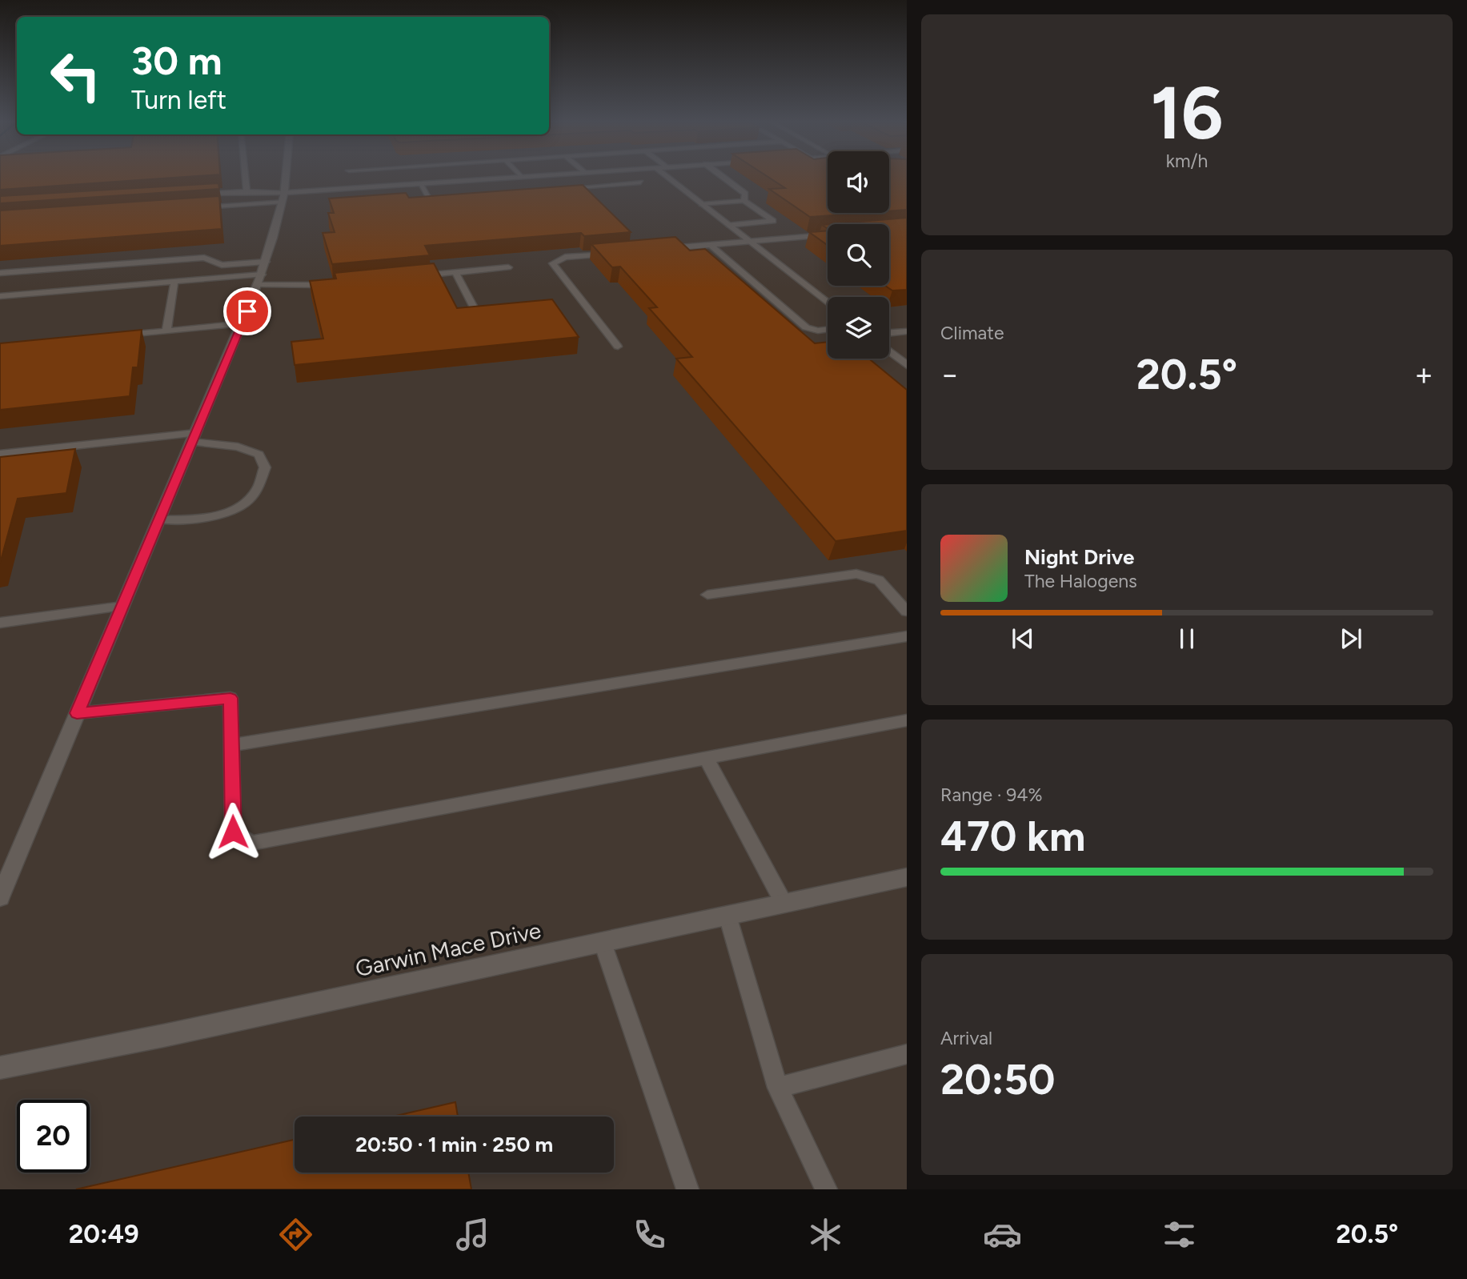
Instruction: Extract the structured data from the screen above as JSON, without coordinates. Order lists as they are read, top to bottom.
{
  "streets": {
    "street": ["Garwin Mace Drive"]
  },
  "page": {
    "tile": [
      ["16", "km/h"],
      "Climate",
      ["Range · 94%", "470 km"],
      ["Arrival", "20:50"]
    ],
    "turn": ["30 m", "Turn left"],
    "heat": ["−", "20.5°", "+"],
    "song": ["Night Drive", "The Halogens"],
    "limit": "20",
    "trip": "20:50 · 1 min · 250 m",
    "tabs": ["20:49", "20.5°"]
  }
}
